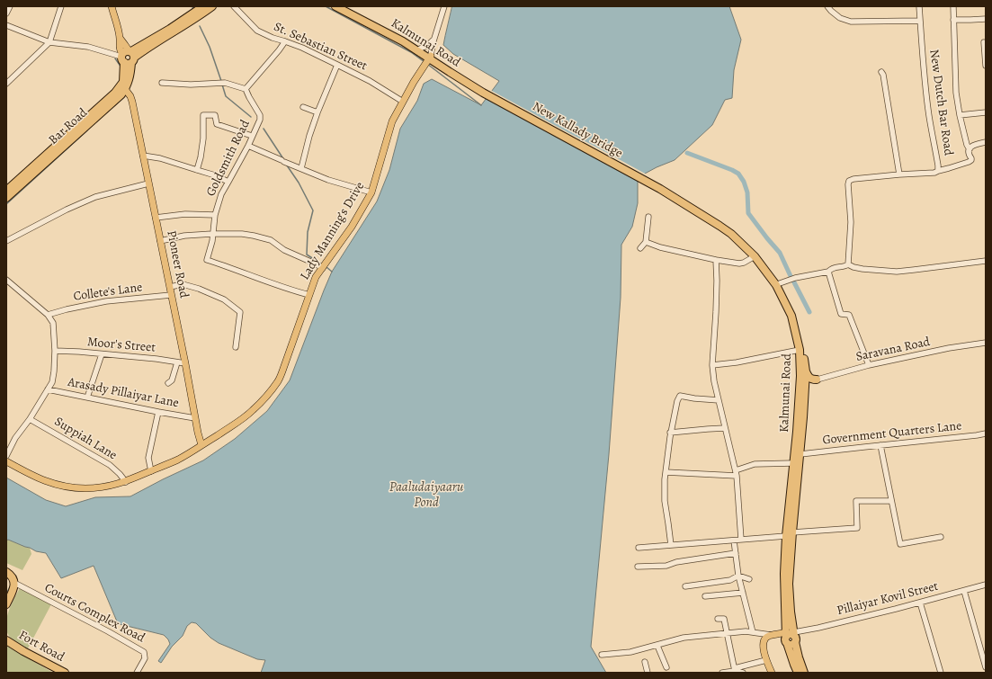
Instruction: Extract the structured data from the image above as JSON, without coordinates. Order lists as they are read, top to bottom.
{
  "streets": {
    "highway": [
      "Kalmunai Road",
      "Bar Road",
      "New Kallady Bridge",
      "Fort Road"
    ],
    "main road": ["Lady Manning’s Drive", "Pioneer Road"],
    "street": [
      "St. Sebastian Street",
      "New Dutch Bar Road",
      "Goldsmith Road",
      "Collete's Lane",
      "Moor's Street",
      "Saravana Road",
      "Arasady Pillaiyar Lane",
      "Government Quarters Lane",
      "Suppiah Lane",
      "Pillaiyar Kovil Street",
      "Courts Complex Road"
    ]
  },
  "crossings": [
    ["Kalmunai Road", "New Kallady Bridge"],
    ["Kalmunai Road", "Lady Manning’s Drive"],
    ["Kalmunai Road", "Saravana Road"],
    ["Kalmunai Road", "Government Quarters Lane"],
    ["Kalmunai Road", "Pillaiyar Kovil Street"],
    ["St. Sebastian Street", "Lady Manning’s Drive"],
    ["Bar Road", "Pioneer Road"],
    ["Goldsmith Road", "Lady Manning’s Drive"],
    ["Lady Manning’s Drive", "Pioneer Road"],
    ["Lady Manning’s Drive", "Suppiah Lane"],
    ["Pioneer Road", "Collete's Lane"],
    ["Pioneer Road", "Moor's Street"],
    ["Pioneer Road", "Arasady Pillaiyar Lane"]
  ],
  "water": ["Paaludaiyaaru Pond"]
}
